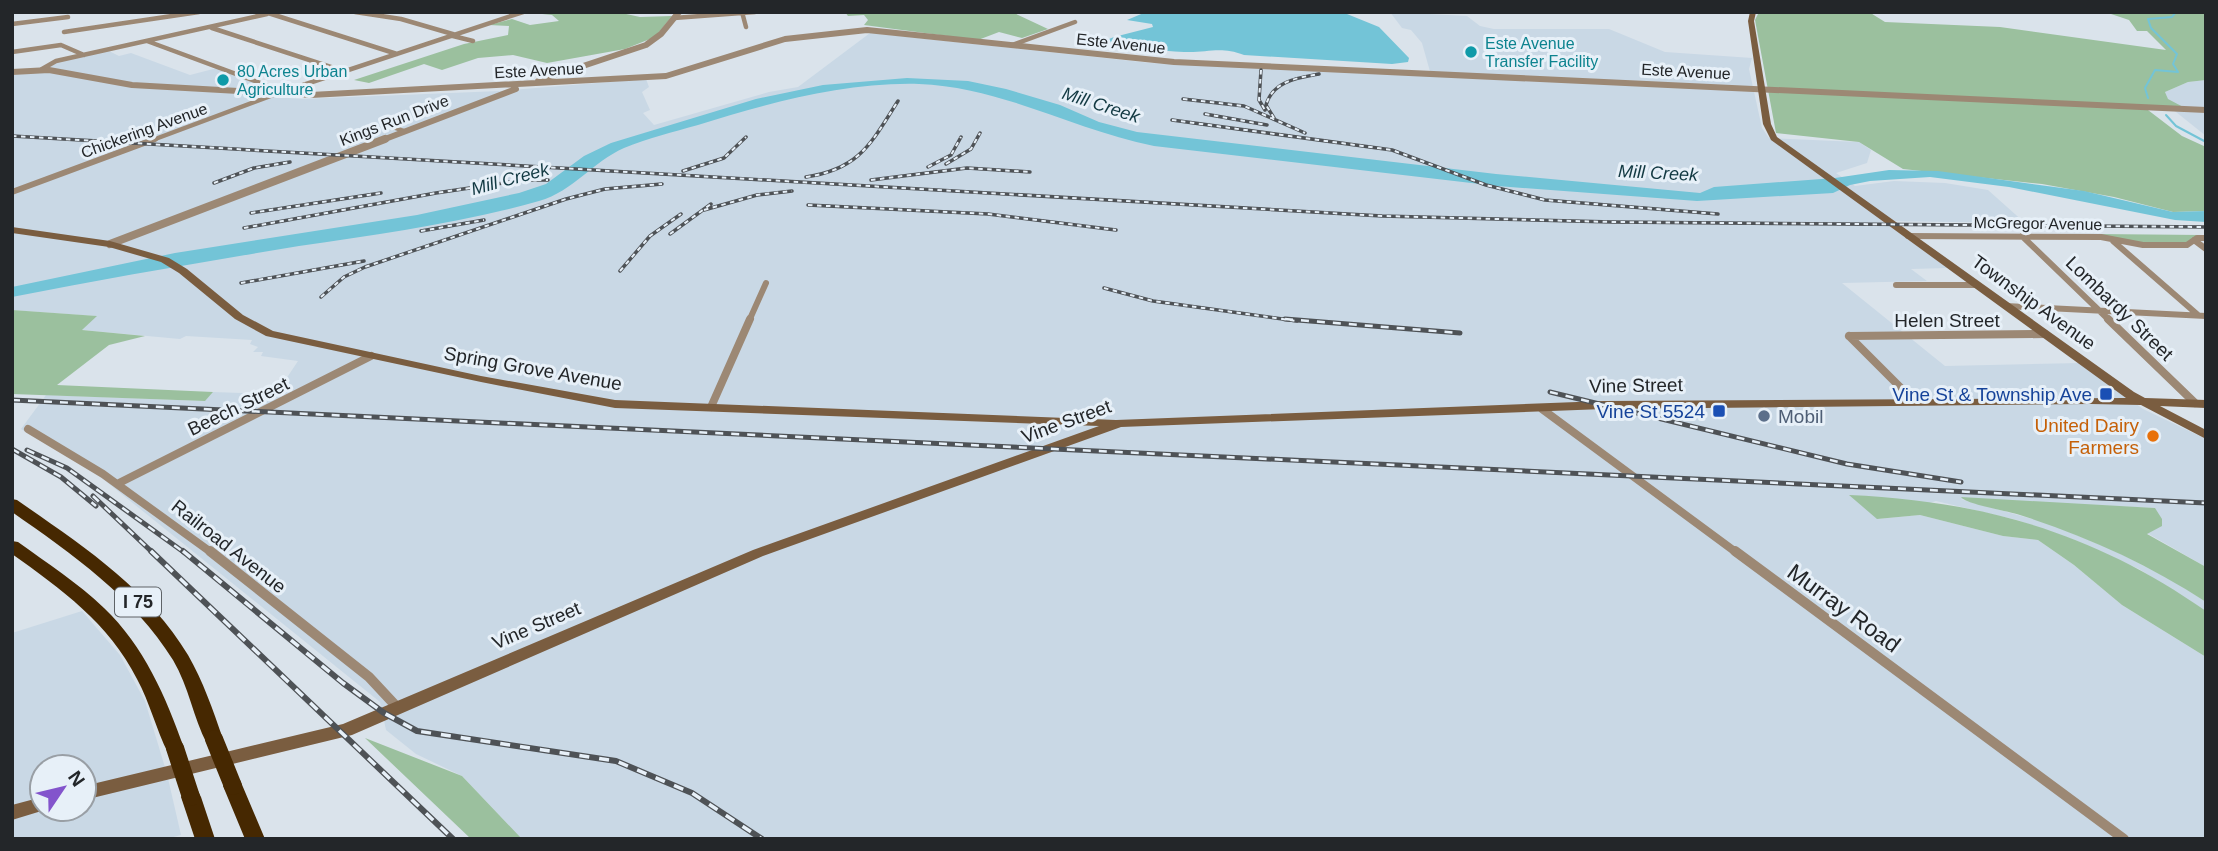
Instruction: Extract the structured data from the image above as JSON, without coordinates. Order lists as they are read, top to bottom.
{
  "streets": {
    "highway": ["I 75"],
    "main road": ["Township Avenue", "Spring Grove Avenue", "Vine Street"],
    "street": [
      "Este Avenue",
      "Kings Run Drive",
      "Chickering Avenue",
      "McGregor Avenue",
      "Lombardy Street",
      "Helen Street",
      "Beech Street",
      "Railroad Avenue",
      "Murray Road"
    ]
  },
  "crossings": [
    ["Este Avenue", "Kings Run Drive"],
    ["Este Avenue", "Chickering Avenue"],
    ["Este Avenue", "Township Avenue"],
    ["Kings Run Drive", "Spring Grove Avenue"],
    ["McGregor Avenue", "Township Avenue"],
    ["McGregor Avenue", "Lombardy Street"],
    ["Township Avenue", "Helen Street"],
    ["Township Avenue", "Vine Street"],
    ["Lombardy Street", "Vine Street"],
    ["Helen Street", "Vine Street"],
    ["Spring Grove Avenue", "Vine Street"],
    ["Spring Grove Avenue", "Beech Street"],
    ["Vine Street", "Railroad Avenue"],
    ["Vine Street", "Murray Road"],
    ["Beech Street", "Railroad Avenue"]
  ],
  "water": ["Mill Creek"],
  "places": {
    "other": [
      "Este Avenue Transfer Facility",
      "80 Acres Urban Agriculture",
      "Mobil",
      "United Dairy Farmers"
    ],
    "transit": ["Vine St & Township Ave", "Vine St 5524"]
  },
  "north": "top right"
}
